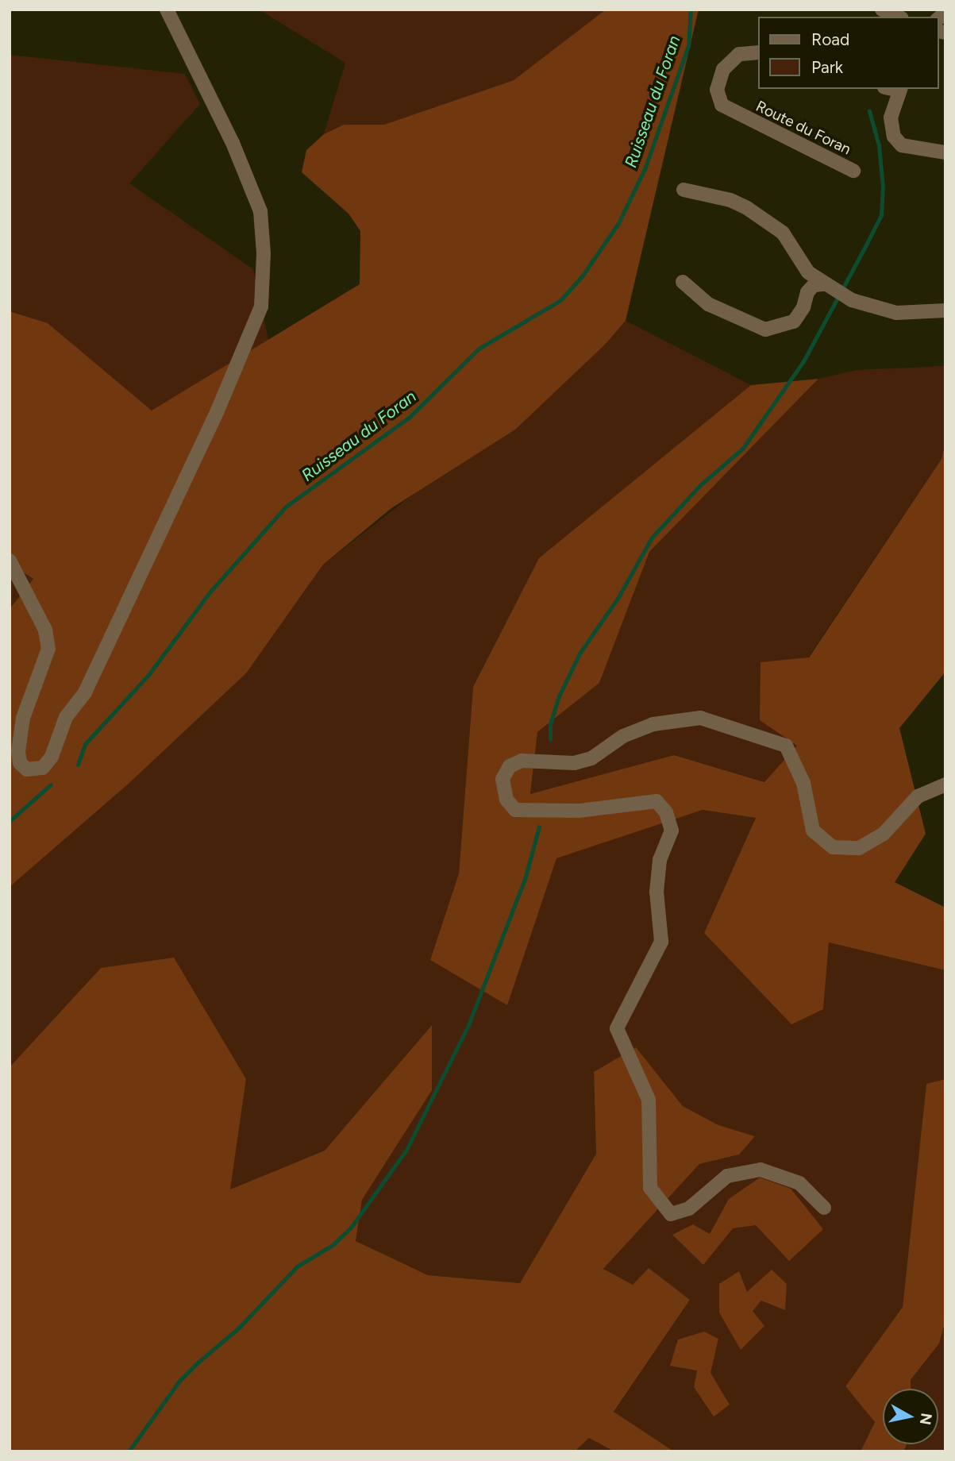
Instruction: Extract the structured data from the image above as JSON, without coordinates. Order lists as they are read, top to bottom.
{
  "streets": {
    "street": ["Route du Foran"]
  },
  "water": ["Ruisseau du Foran"],
  "legend": ["Road", "Park"],
  "north": "right"
}
